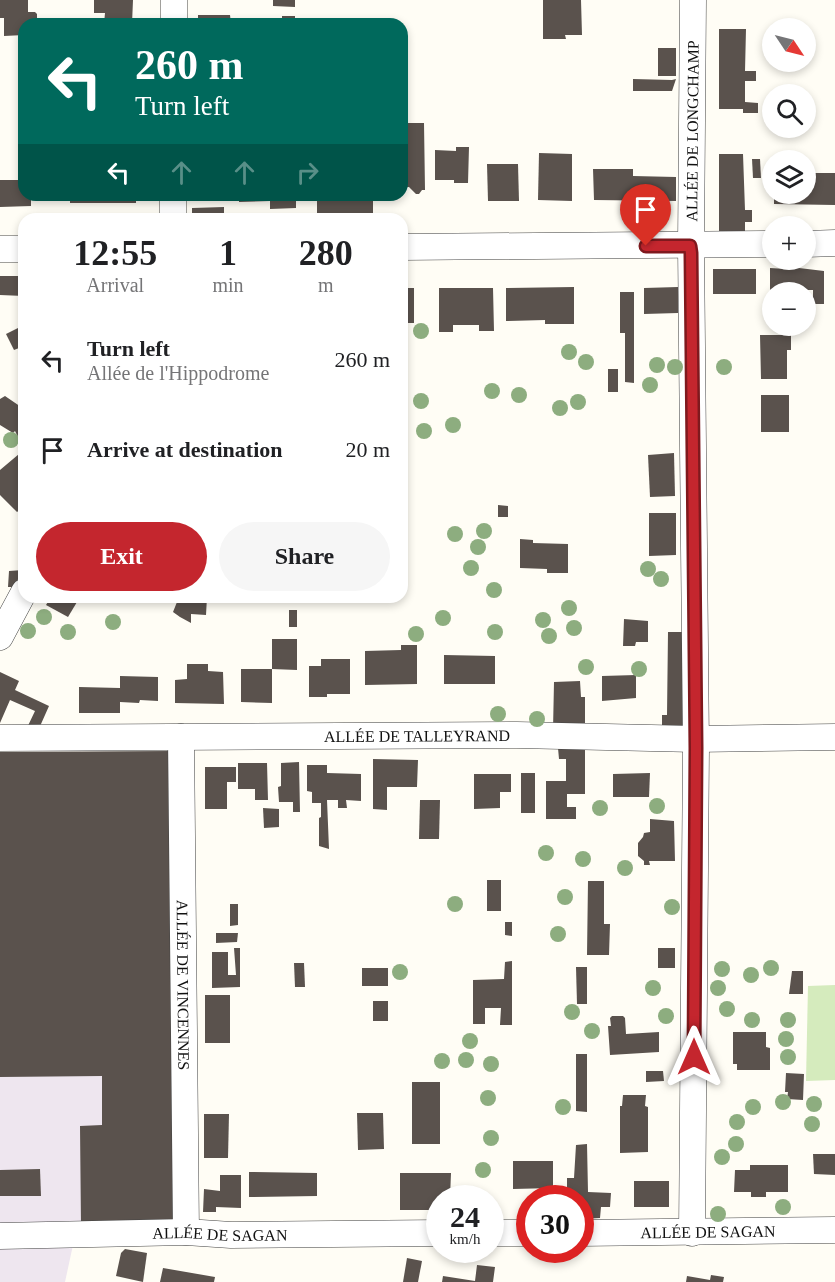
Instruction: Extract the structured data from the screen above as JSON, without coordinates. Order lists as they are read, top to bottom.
{
  "streets": {
    "street": [
      "ALLÉE DE LONGCHAMP",
      "ALLÉE DE TALLEYRAND",
      "ALLÉE DE VINCENNES",
      "ALLÉE DE SAGAN"
    ]
  },
  "crossings": [
    ["ALLÉE DE LONGCHAMP", "ALLÉE DE TALLEYRAND"],
    ["ALLÉE DE LONGCHAMP", "ALLÉE DE SAGAN"],
    ["ALLÉE DE TALLEYRAND", "ALLÉE DE VINCENNES"],
    ["ALLÉE DE VINCENNES", "ALLÉE DE SAGAN"]
  ],
  "north": "bottom right",
  "page": {
    "map_buttons": ["+", "−"],
    "turn": ["260 m", "Turn left"],
    "eta": [
      "12:55",
      "Arrival",
      "1",
      "min",
      "280",
      "m"
    ],
    "list": [
      {
        "name": "Turn left",
        "note": "Allée de l'Hippodrome",
        "value": "260 m"
      },
      {
        "name": "Arrive at destination",
        "value": "20 m"
      }
    ],
    "buttons": ["Exit", "Share"],
    "speed": "24 km/h",
    "limit": "30"
  }
}
